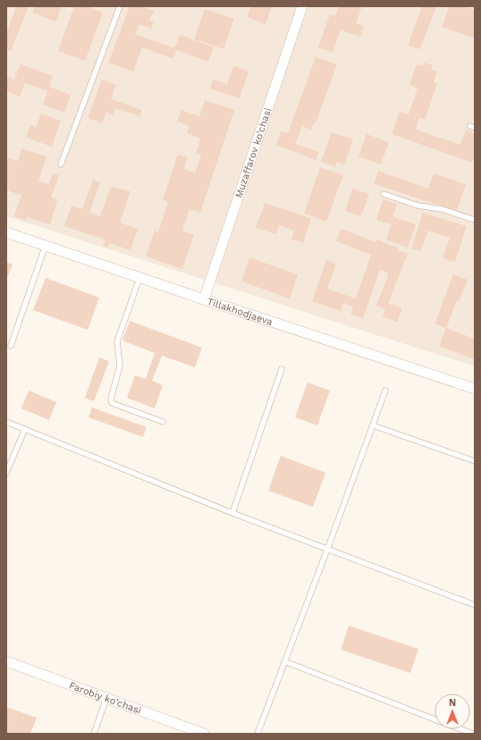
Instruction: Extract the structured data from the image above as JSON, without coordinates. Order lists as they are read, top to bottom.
{
  "streets": {
    "street": ["Muzaffarov ko'chasi", "Tillakhodjaeva", "Farobiy ko'chasi"]
  },
  "crossings": [
    ["Muzaffarov ko'chasi", "Tillakhodjaeva"]
  ],
  "north": "top"
}
